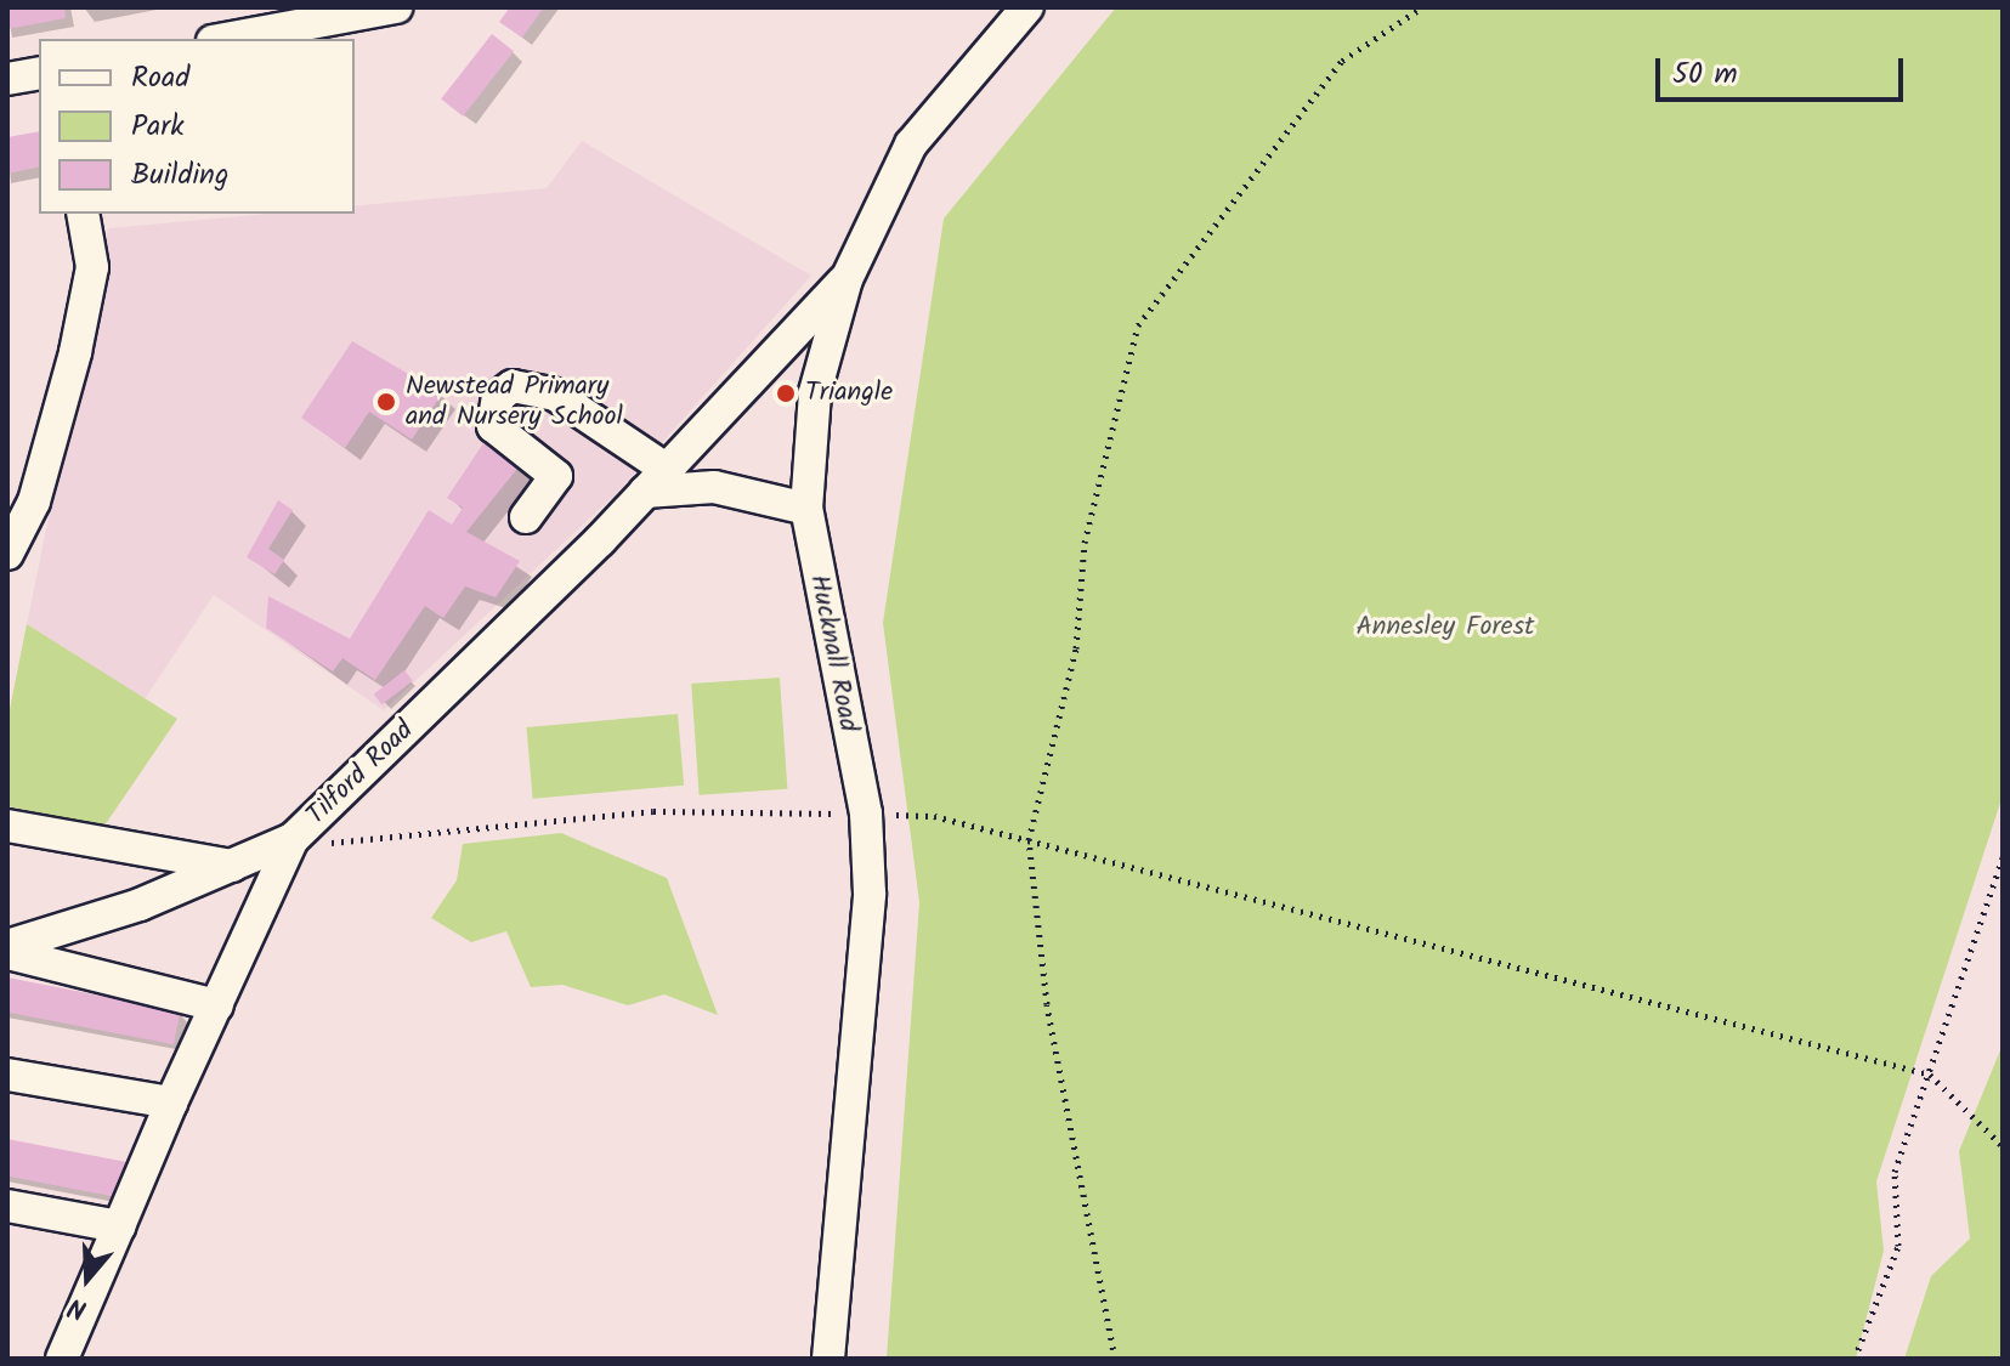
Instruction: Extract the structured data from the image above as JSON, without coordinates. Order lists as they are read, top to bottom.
{
  "streets": {
    "street": ["Hucknall Road", "Tilford Road"]
  },
  "crossings": [
    ["Hucknall Road", "Tilford Road"]
  ],
  "parks": ["Annesley Forest"],
  "places": ["Triangle", "Newstead Primary and Nursery School"],
  "legend": ["Road", "Park", "Building"],
  "scale_bar": "50 m",
  "north": "bottom"
}
